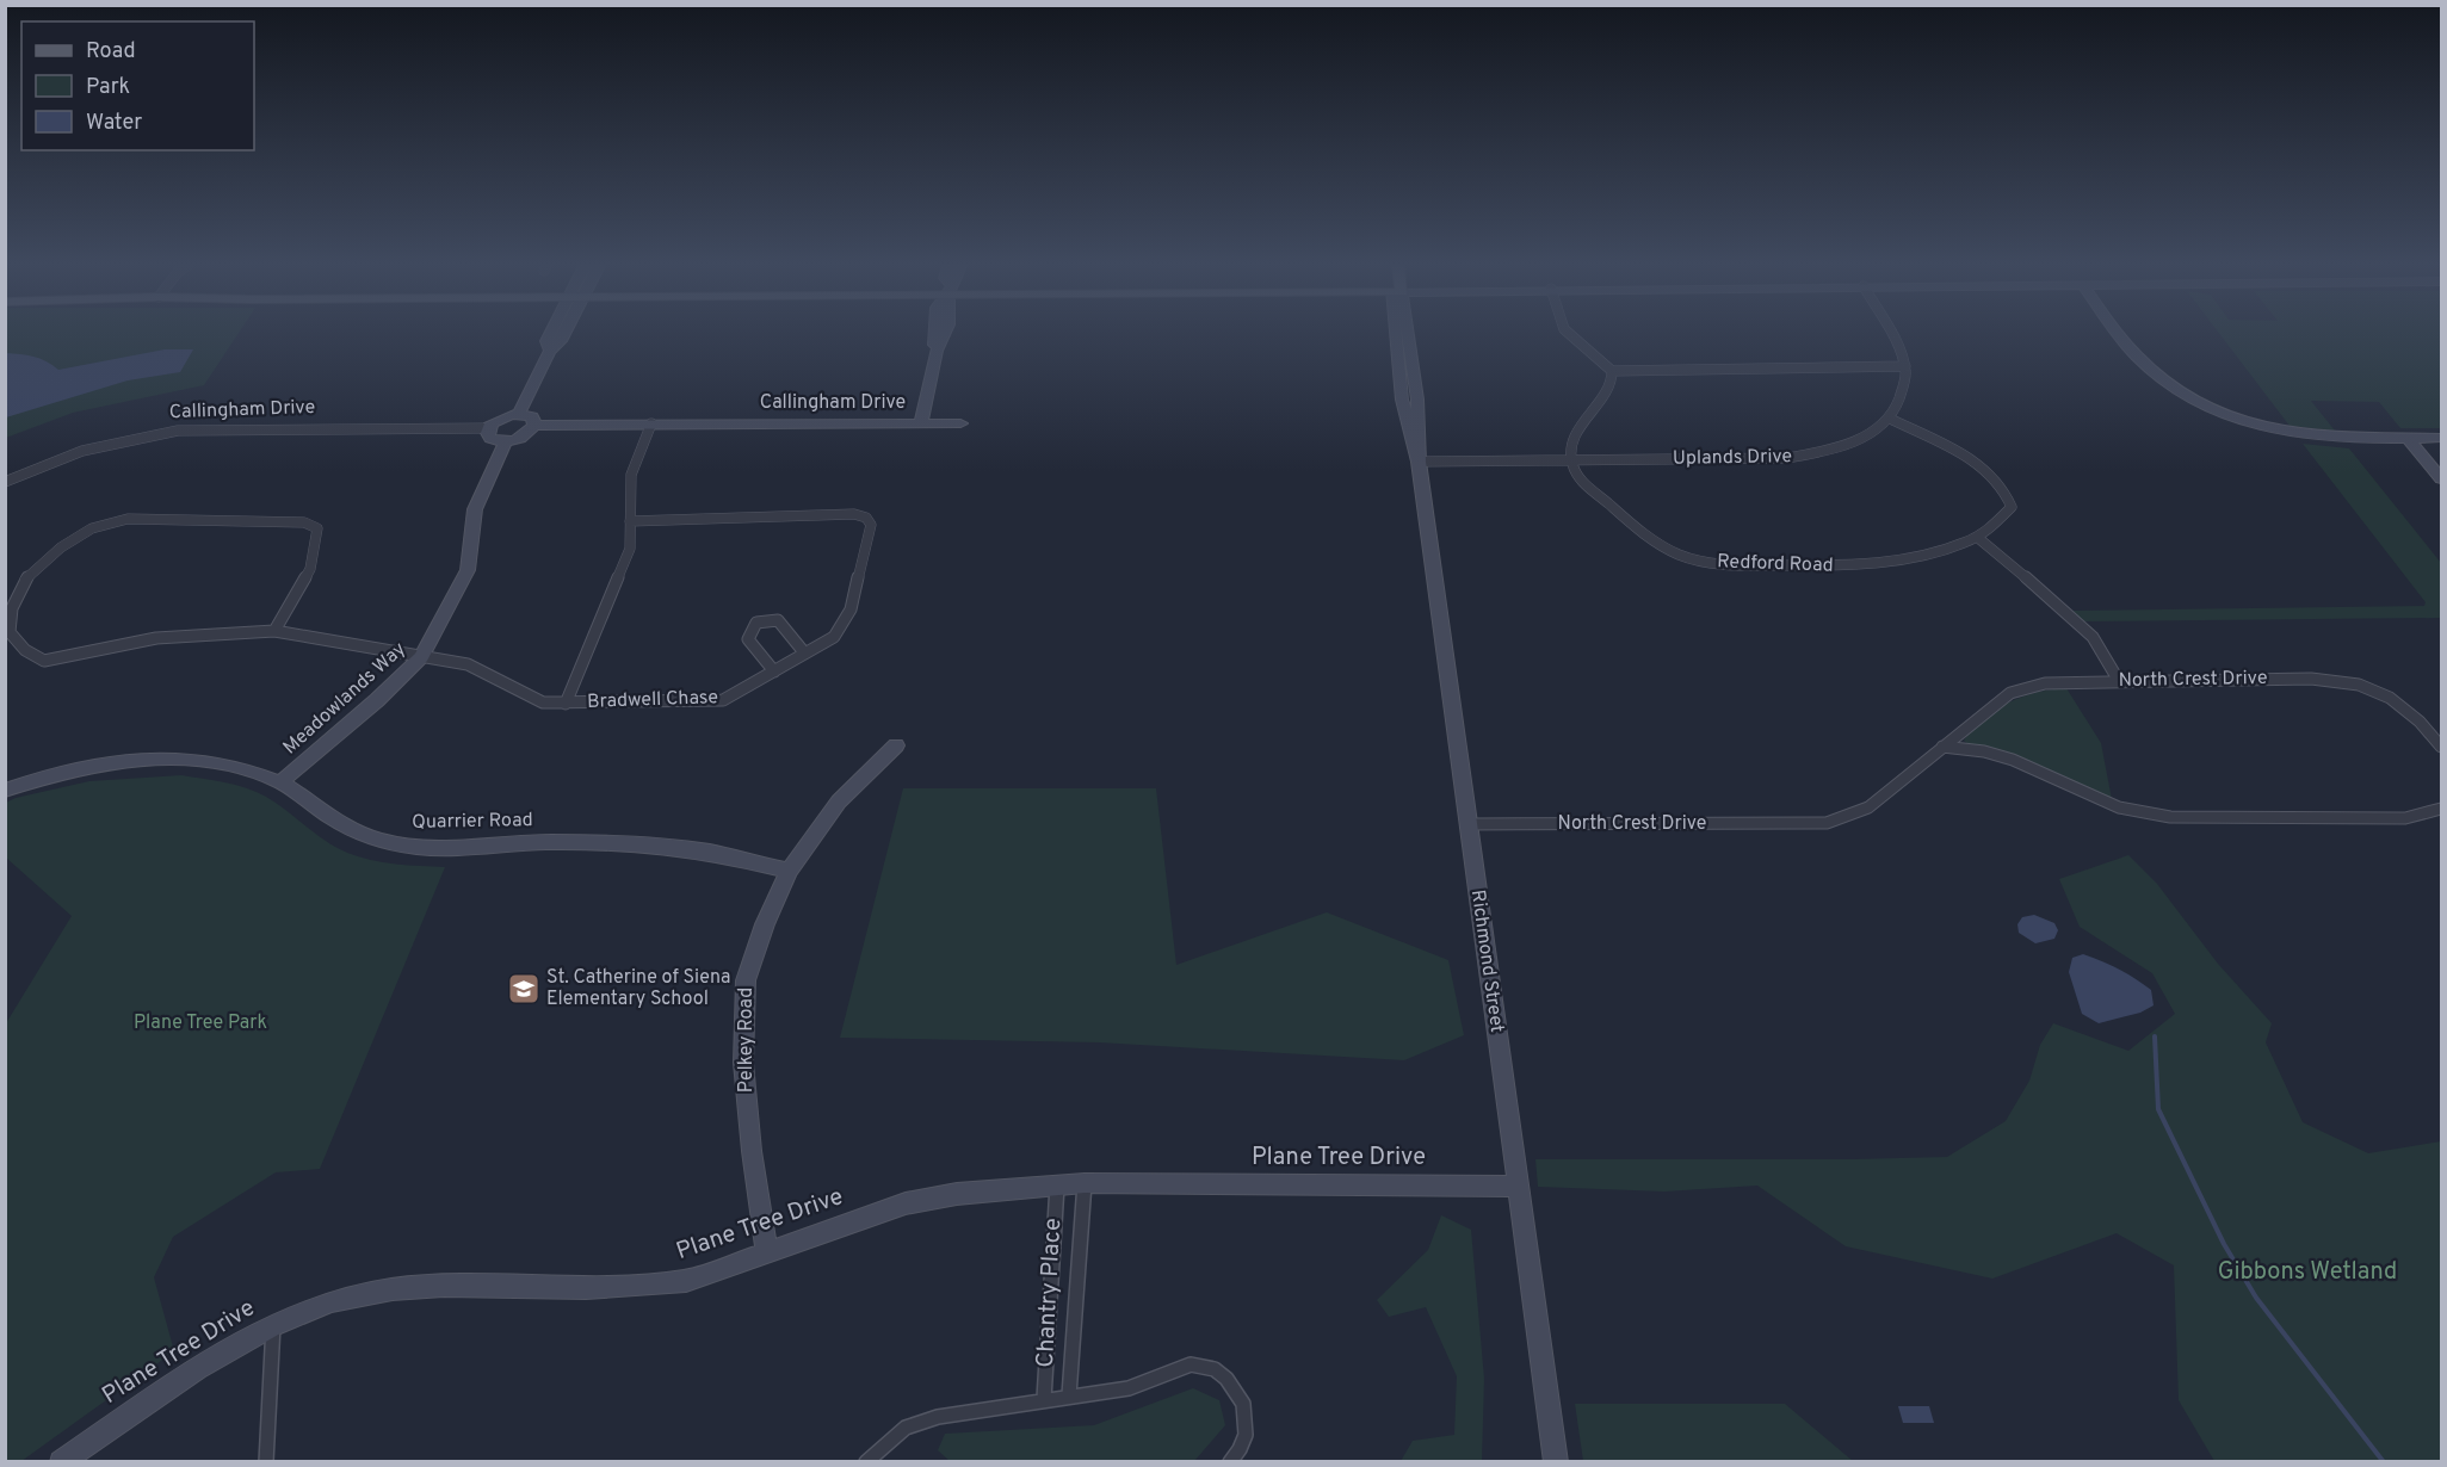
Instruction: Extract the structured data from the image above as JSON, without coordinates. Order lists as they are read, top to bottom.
{
  "streets": {
    "street": [
      "Callingham Drive",
      "Uplands Drive",
      "Redford Road",
      "North Crest Drive",
      "Meadowlands Way",
      "Bradwell Chase",
      "Quarrier Road",
      "Richmond Street",
      "Pelkey Road",
      "Plane Tree Drive",
      "Chantry Place"
    ]
  },
  "crossings": [
    ["Uplands Drive", "Redford Road"],
    ["Uplands Drive", "Richmond Street"],
    ["North Crest Drive", "Richmond Street"],
    ["Meadowlands Way", "Bradwell Chase"],
    ["Meadowlands Way", "Quarrier Road"],
    ["Quarrier Road", "Pelkey Road"],
    ["Richmond Street", "Plane Tree Drive"],
    ["Pelkey Road", "Plane Tree Drive"],
    ["Plane Tree Drive", "Chantry Place"]
  ],
  "parks": ["Plane Tree Park", "Gibbons Wetland"],
  "places": {
    "school or university": ["St. Catherine of Siena Elementary School"]
  },
  "legend": ["Road", "Park", "Water"]
}
